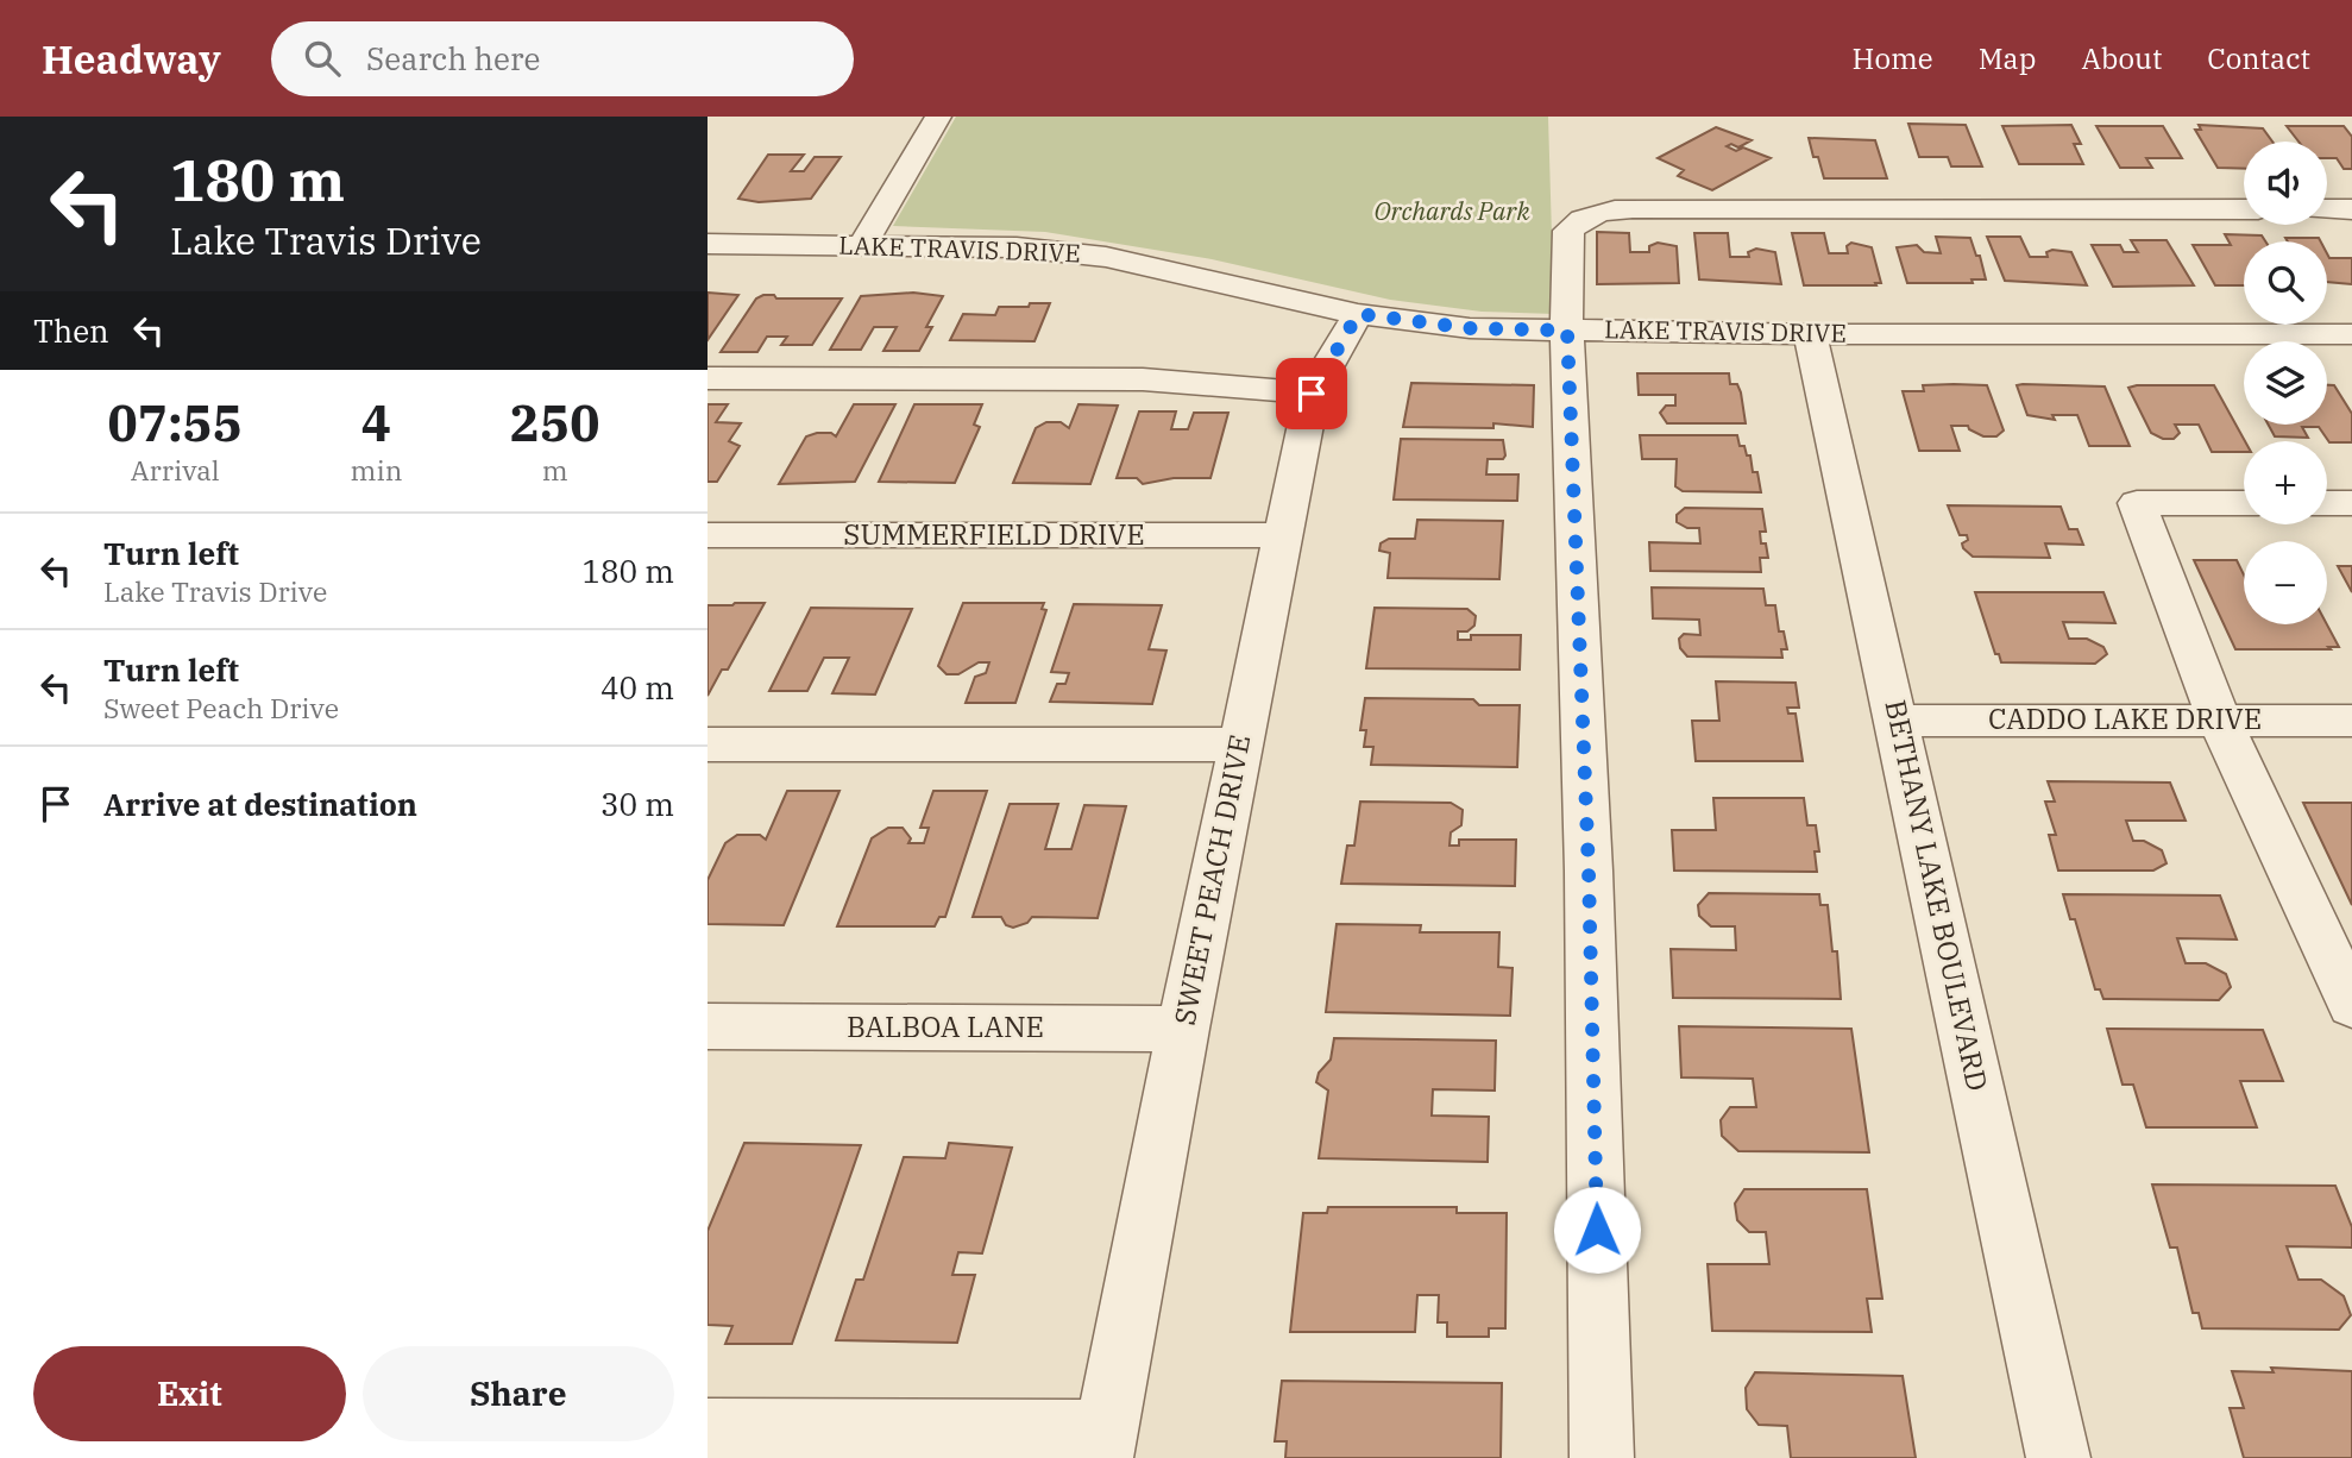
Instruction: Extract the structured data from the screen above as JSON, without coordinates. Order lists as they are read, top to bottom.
{
  "streets": {
    "street": [
      "LAKE TRAVIS DRIVE",
      "SUMMERFIELD DRIVE",
      "CADDO LAKE DRIVE",
      "SWEET PEACH DRIVE",
      "BETHANY LAKE BOULEVARD",
      "BALBOA LANE"
    ]
  },
  "crossings": [
    ["LAKE TRAVIS DRIVE", "SWEET PEACH DRIVE"],
    ["LAKE TRAVIS DRIVE", "BETHANY LAKE BOULEVARD"],
    ["SUMMERFIELD DRIVE", "SWEET PEACH DRIVE"],
    ["CADDO LAKE DRIVE", "BETHANY LAKE BOULEVARD"],
    ["SWEET PEACH DRIVE", "BALBOA LANE"]
  ],
  "parks": ["Orchards Park"],
  "page": {
    "header": "Headway",
    "search": "Search here",
    "nav": [
      "Home",
      "Map",
      "About",
      "Contact"
    ],
    "turn": ["180 m", "Lake Travis Drive"],
    "map_buttons": ["+", "−"],
    "then": "Then",
    "eta": [
      "07:55",
      "Arrival",
      "4",
      "min",
      "250",
      "m"
    ],
    "list": [
      {
        "name": "Turn left",
        "note": "Lake Travis Drive",
        "value": "180 m"
      },
      {
        "name": "Turn left",
        "note": "Sweet Peach Drive",
        "value": "40 m"
      },
      {
        "name": "Arrive at destination",
        "value": "30 m"
      }
    ],
    "buttons": ["Exit", "Share"]
  }
}
